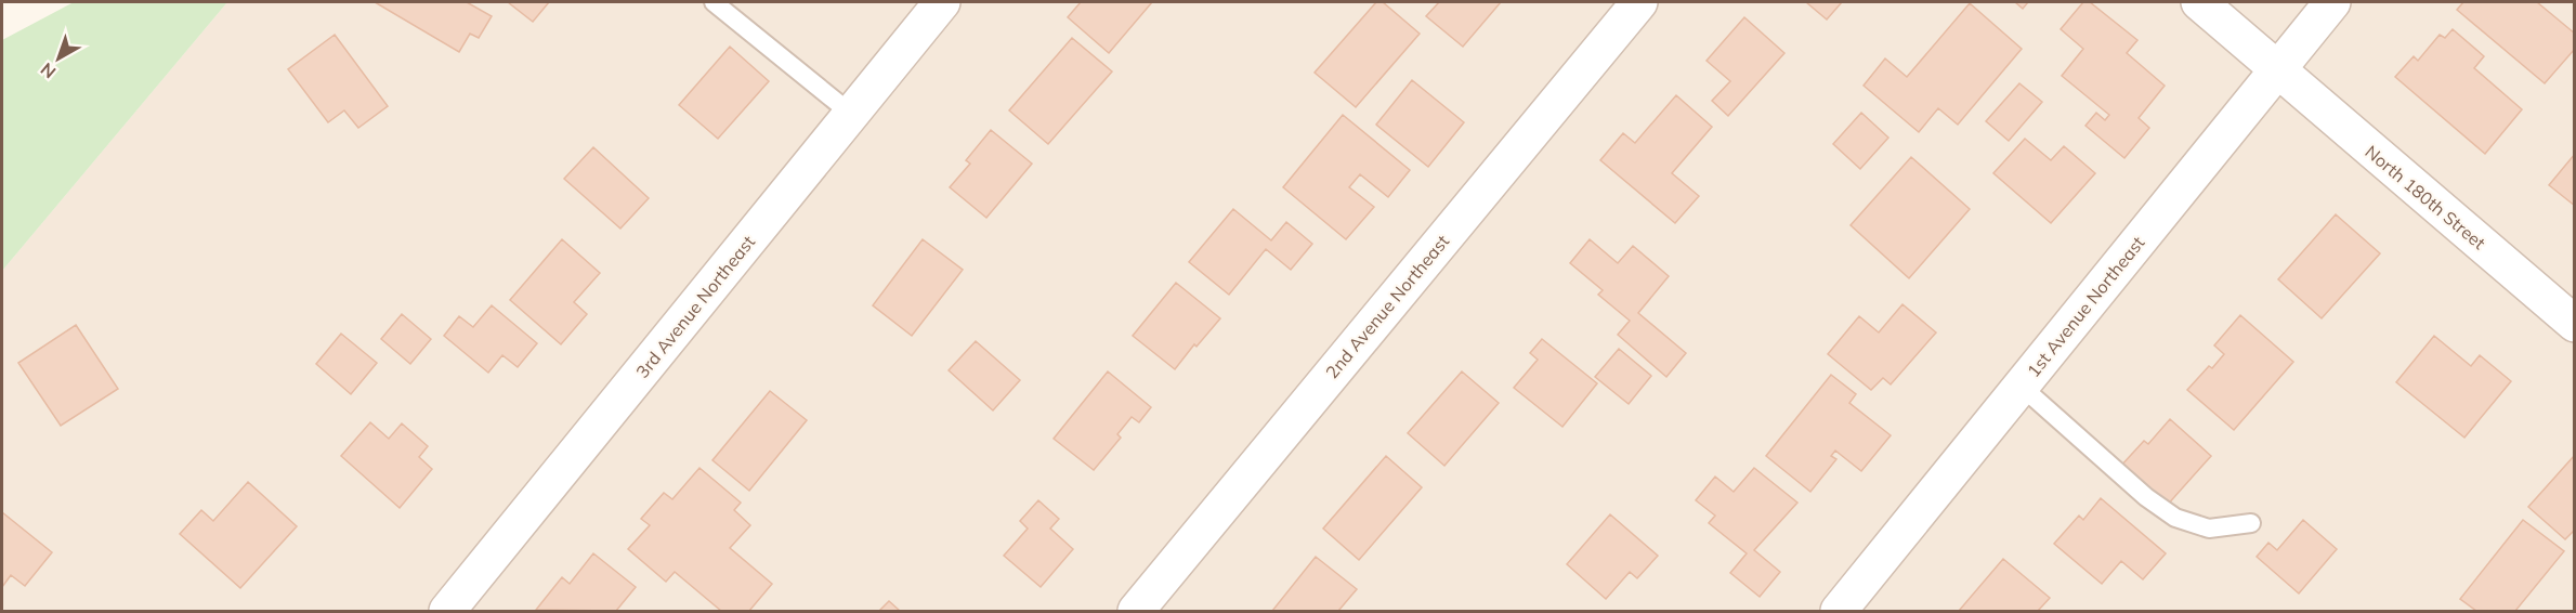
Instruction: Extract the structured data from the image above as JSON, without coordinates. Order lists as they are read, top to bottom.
{
  "streets": {
    "street": [
      "North 180th Street",
      "3rd Avenue Northeast",
      "2nd Avenue Northeast",
      "1st Avenue Northeast"
    ]
  },
  "crossings": [
    ["North 180th Street", "1st Avenue Northeast"]
  ],
  "north": "bottom left"
}
